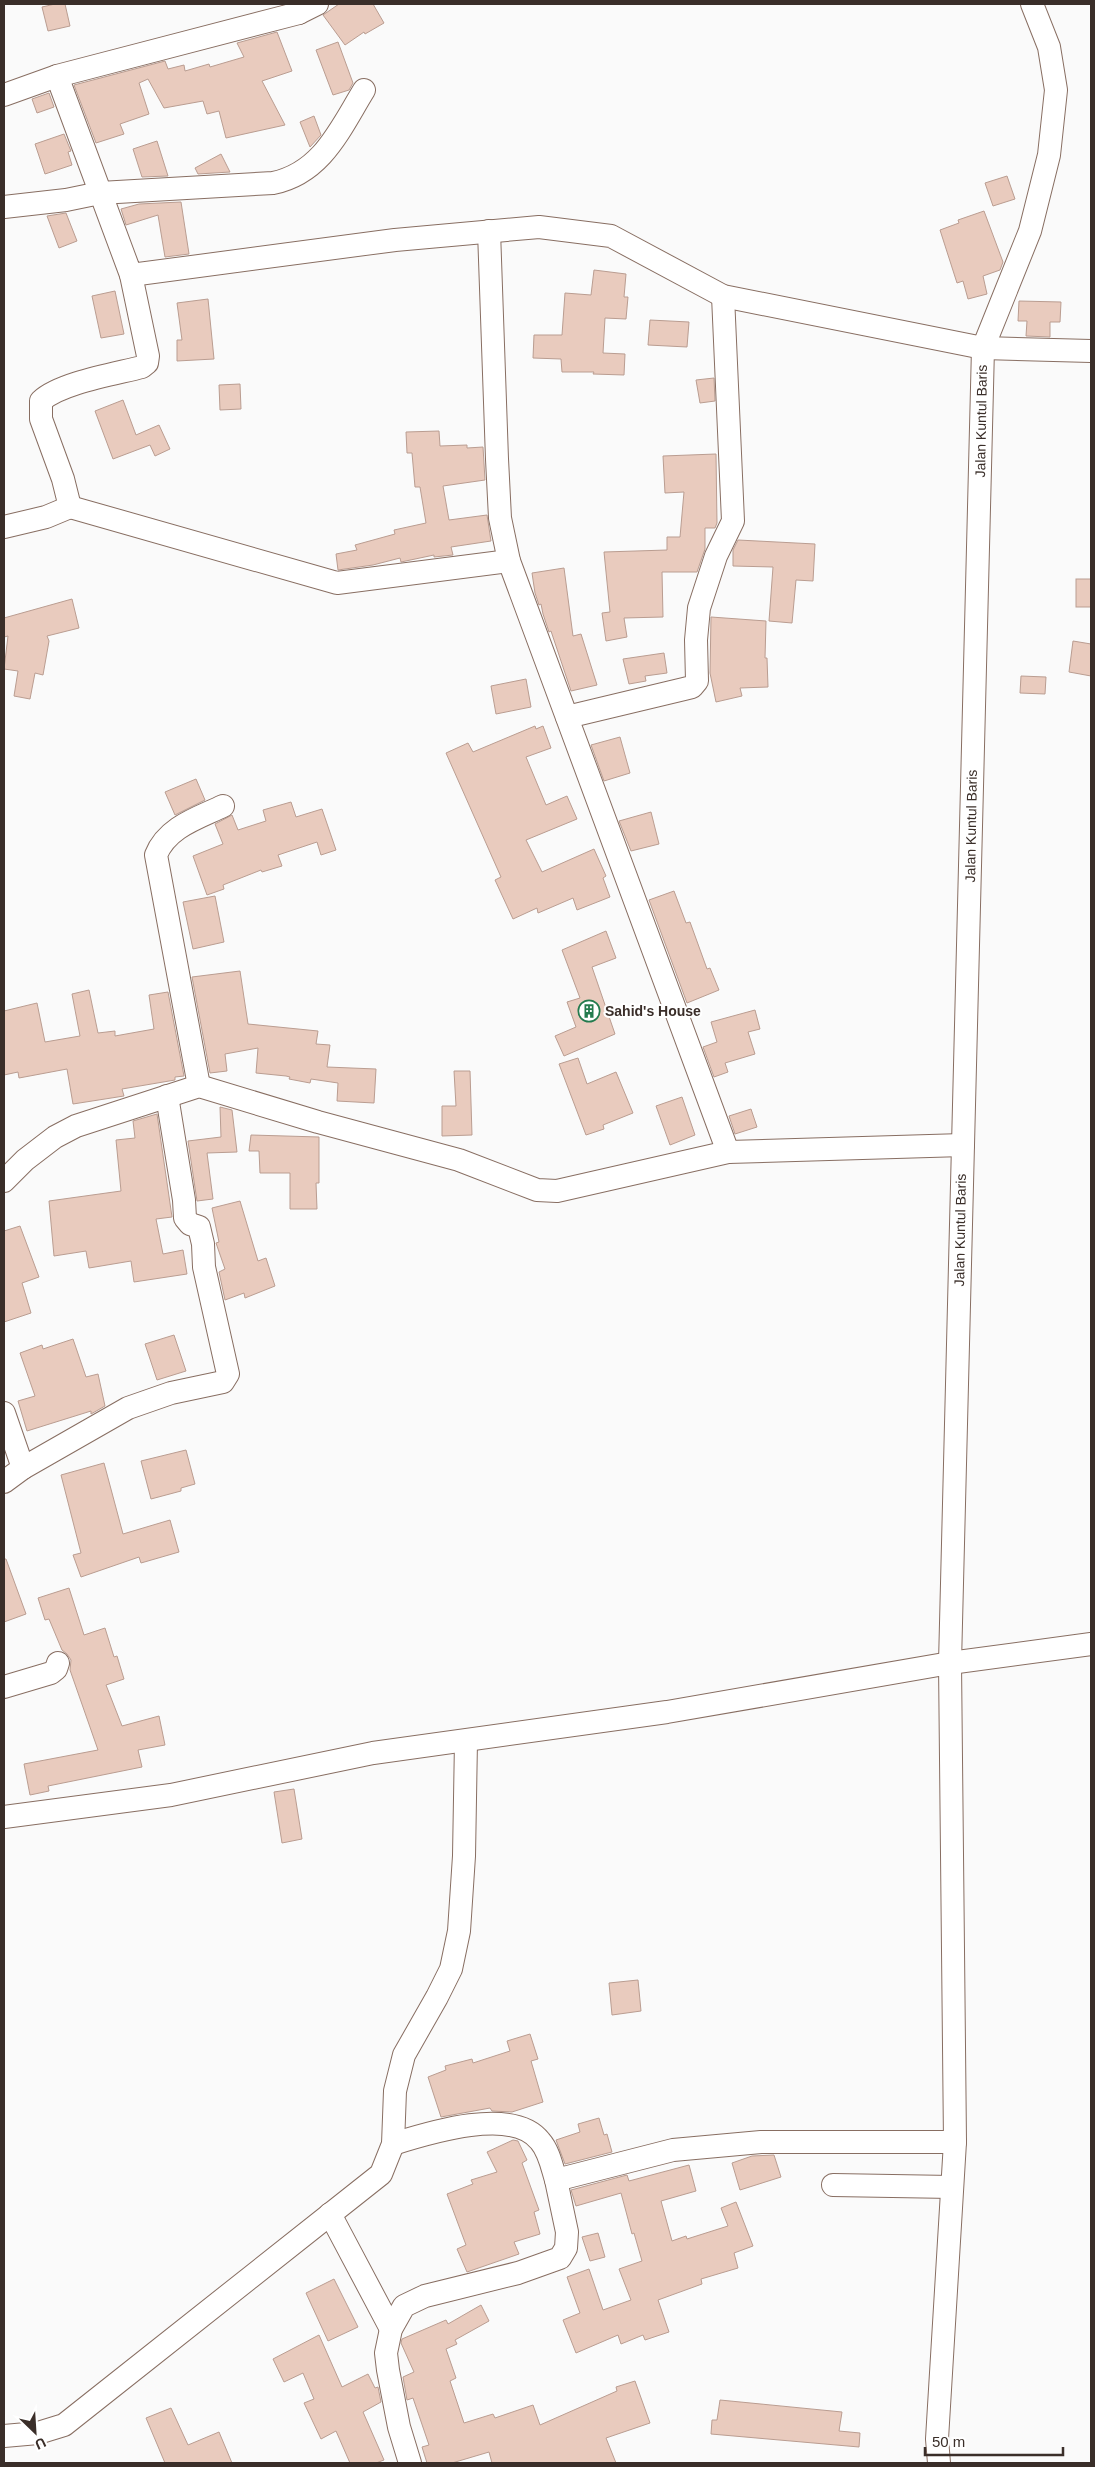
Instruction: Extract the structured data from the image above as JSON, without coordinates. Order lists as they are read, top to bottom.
{
  "streets": {
    "street": ["Jalan Kuntul Baris"]
  },
  "places": {
    "building": ["Sahid's House"]
  },
  "scale_bar": "50 m",
  "north": "bottom right"
}
